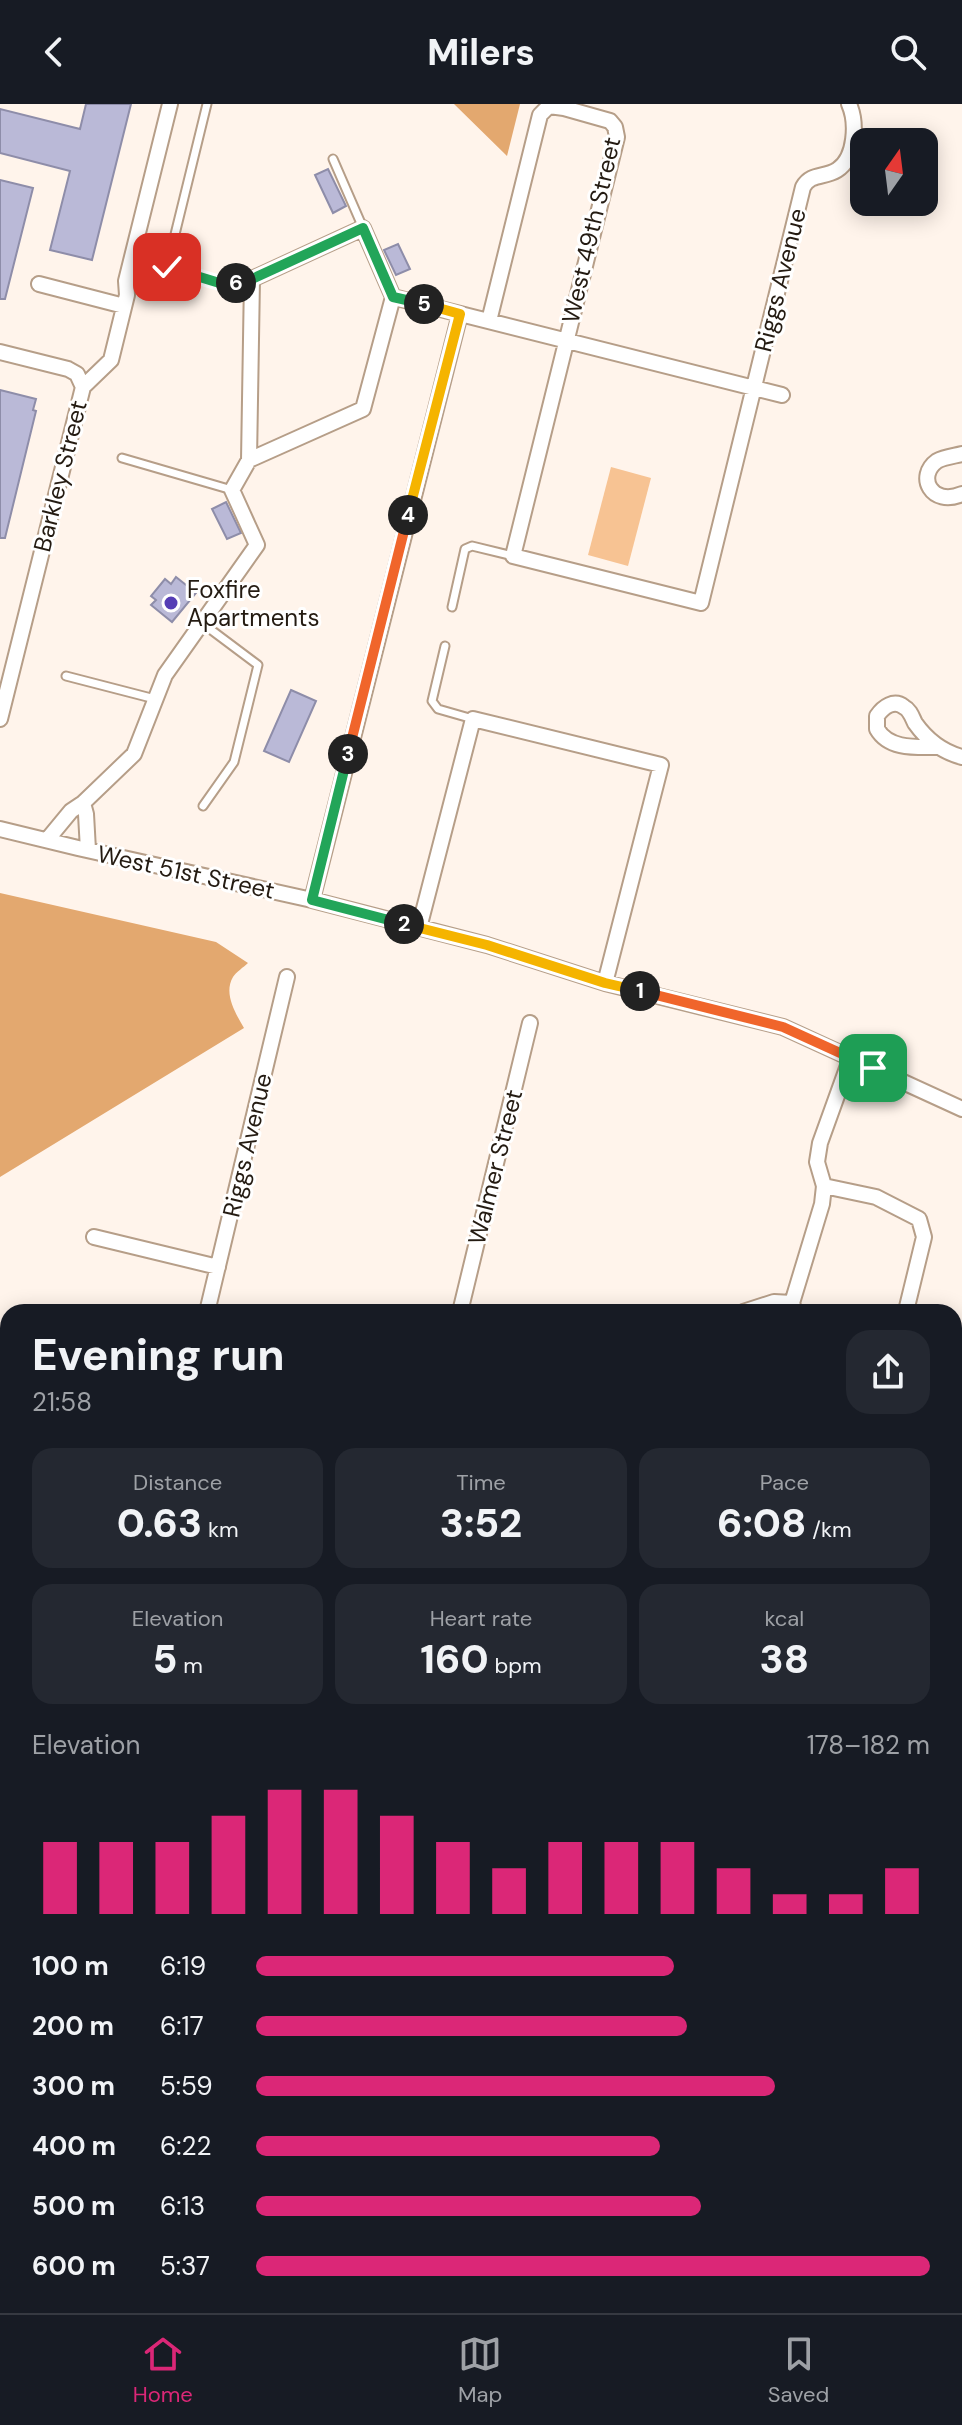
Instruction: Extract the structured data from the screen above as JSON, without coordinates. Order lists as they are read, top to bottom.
{
  "streets": {
    "street": [
      "West 49th Street",
      "Riggs Avenue",
      "Barkley Street",
      "West 51st Street",
      "Walmer Street"
    ]
  },
  "crossings": [
    ["West 49th Street", "Riggs Avenue"]
  ],
  "places": ["Foxfire Apartments"],
  "north": "top",
  "page": {
    "header": "Milers",
    "pins": [
      "6",
      "5",
      "4",
      "3",
      "2",
      "1"
    ],
    "heading": ["Evening run", "21:58"],
    "stats": [
      ["Distance", "0.63 km"],
      ["Time", "3:52"],
      ["Pace", "6:08 /km"],
      ["Elevation", "5 m"],
      ["Heart rate", "160 bpm"],
      ["kcal", "38"]
    ],
    "chart": ["Elevation", "178–182 m"],
    "list": [
      {
        "name": "100 m",
        "note": "6:19"
      },
      {
        "name": "200 m",
        "note": "6:17"
      },
      {
        "name": "300 m",
        "note": "5:59"
      },
      {
        "name": "400 m",
        "note": "6:22"
      },
      {
        "name": "500 m",
        "note": "6:13"
      },
      {
        "name": "600 m",
        "note": "5:37"
      }
    ],
    "tabs": ["Home", "Map", "Saved"]
  }
}
